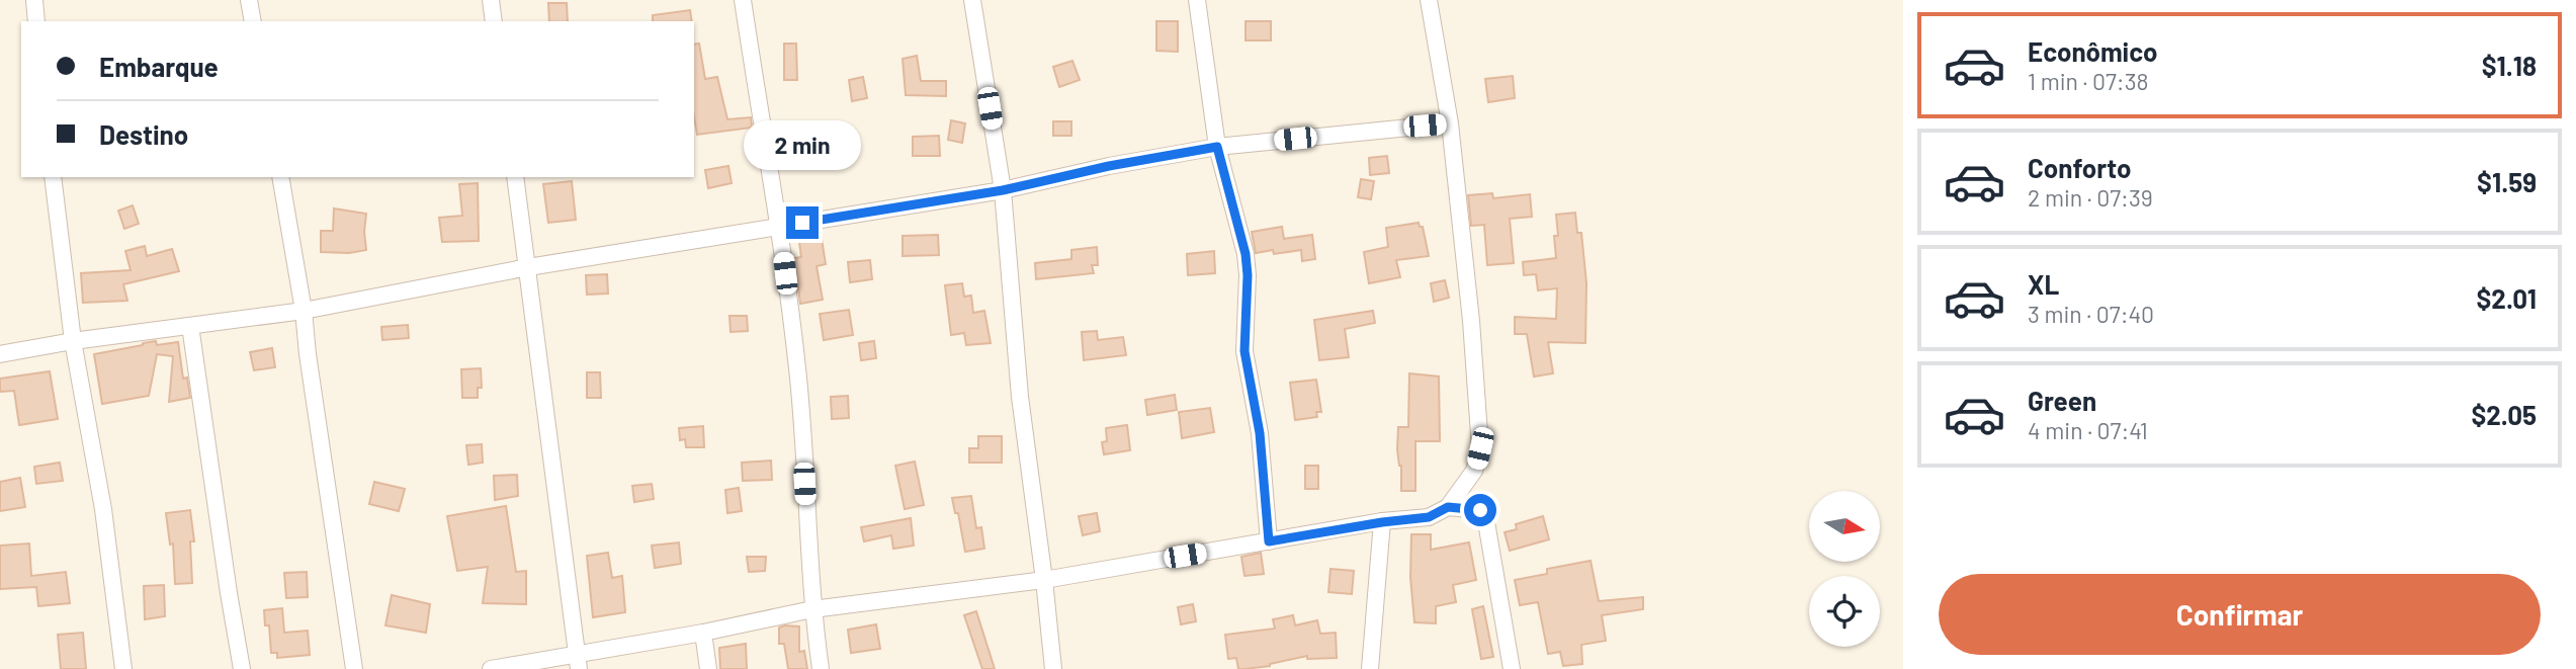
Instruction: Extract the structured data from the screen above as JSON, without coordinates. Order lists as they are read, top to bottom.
{
  "north": "right",
  "page": {
    "list": [
      {
        "name": "Econômico",
        "note": "1 min · 07:38",
        "value": "$1.18"
      },
      {
        "name": "Conforto",
        "note": "2 min · 07:39",
        "value": "$1.59"
      },
      {
        "name": "XL",
        "note": "3 min · 07:40",
        "value": "$2.01"
      },
      {
        "name": "Green",
        "note": "4 min · 07:41",
        "value": "$2.05"
      }
    ],
    "banner": ["Embarque", "Destino"],
    "bubble": "2 min",
    "buttons": "Confirmar"
  }
}
